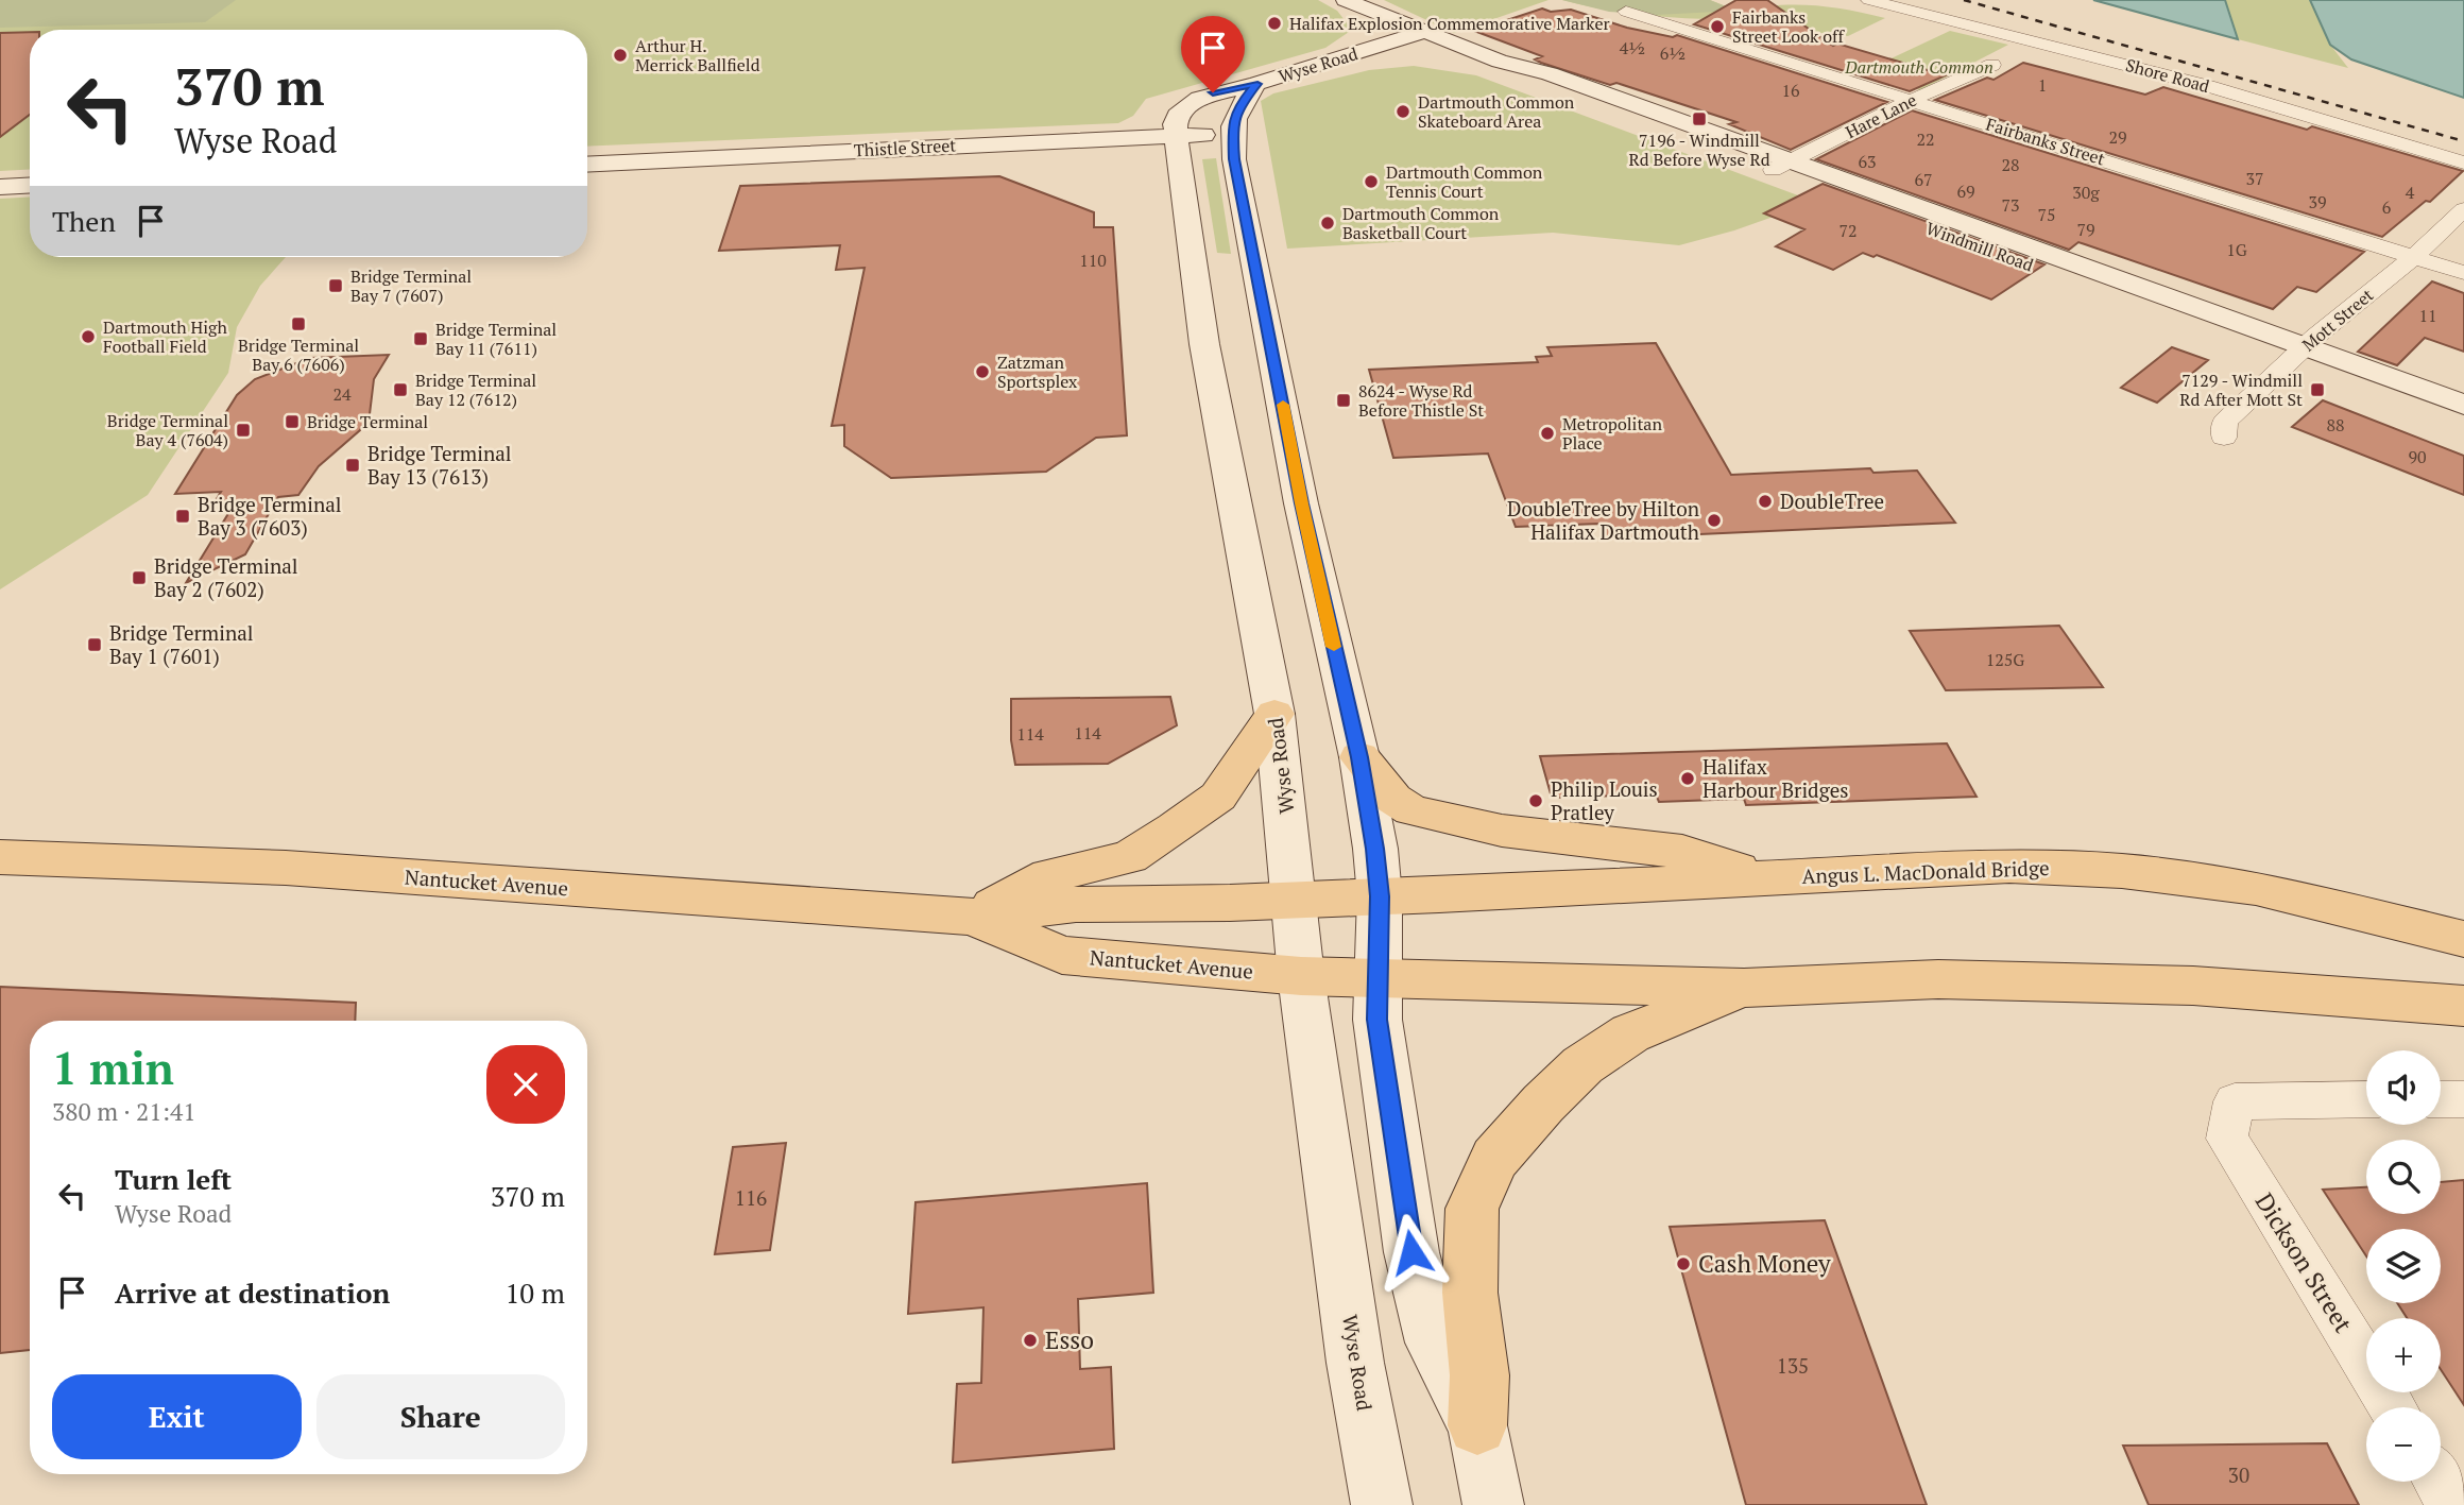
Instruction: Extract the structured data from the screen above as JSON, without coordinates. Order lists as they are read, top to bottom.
{
  "streets": {
    "main road": [
      "Wyse Road",
      "Thistle Street",
      "Windmill Road",
      "Angus L. MacDonald Bridge",
      "Nantucket Avenue"
    ],
    "street": [
      "Shore Road",
      "Hare Lane",
      "Fairbanks Street",
      "Mott Street",
      "Dickson Street"
    ]
  },
  "crossings": [
    ["Wyse Road", "Thistle Street"],
    ["Wyse Road", "Windmill Road"],
    ["Wyse Road", "Angus L. MacDonald Bridge"],
    ["Wyse Road", "Nantucket Avenue"],
    ["Hare Lane", "Fairbanks Street"],
    ["Hare Lane", "Windmill Road"],
    ["Fairbanks Street", "Mott Street"],
    ["Windmill Road", "Mott Street"],
    ["Angus L. MacDonald Bridge", "Nantucket Avenue"]
  ],
  "parks": ["Dartmouth Common"],
  "places": {
    "other": [
      "Halifax Explosion Commemorative Marker",
      "Fairbanks Street Look off",
      "Arthur H. Merrick Ballfield",
      "Dartmouth Common Skateboard Area",
      "Dartmouth Common Tennis Court",
      "Dartmouth Common Basketball Court",
      "Dartmouth High Football Field",
      "Zatzman Sportsplex",
      "Metropolitan Place",
      "DoubleTree",
      "DoubleTree by Hilton Halifax Dartmouth",
      "Halifax Harbour Bridges",
      "Philip Louis Pratley",
      "Cash Money",
      "Esso"
    ],
    "transit": [
      "7196 - Windmill Rd Before Wyse Rd",
      "Bridge Terminal Bay 7 (7607)",
      "Bridge Terminal Bay 6 (7606)",
      "Bridge Terminal Bay 11 (7611)",
      "Bridge Terminal Bay 12 (7612)",
      "7129 - Windmill Rd After Mott St",
      "8624 - Wyse Rd Before Thistle St",
      "Bridge Terminal",
      "Bridge Terminal Bay 4 (7604)",
      "Bridge Terminal Bay 13 (7613)",
      "Bridge Terminal Bay 3 (7603)",
      "Bridge Terminal Bay 2 (7602)",
      "Bridge Terminal Bay 1 (7601)"
    ]
  },
  "house_numbers": [
    "4½",
    "6½",
    "1",
    "16",
    "29",
    "22",
    "63",
    "28",
    "37",
    "67",
    "69",
    "30g",
    "4",
    "39",
    "73",
    "6",
    "75",
    "79",
    "72",
    "1G",
    "110",
    "11",
    "24",
    "88",
    "90",
    "125G",
    "114",
    "114",
    "116",
    "135",
    "30"
  ],
  "page": {
    "turn": ["370 m", "Wyse Road"],
    "then": "Then",
    "heading": ["1 min", "380 m · 21:41"],
    "map_buttons": ["+", "−"],
    "list": [
      {
        "name": "Turn left",
        "note": "Wyse Road",
        "value": "370 m"
      },
      {
        "name": "Arrive at destination",
        "value": "10 m"
      }
    ],
    "buttons": ["Exit", "Share"]
  }
}
